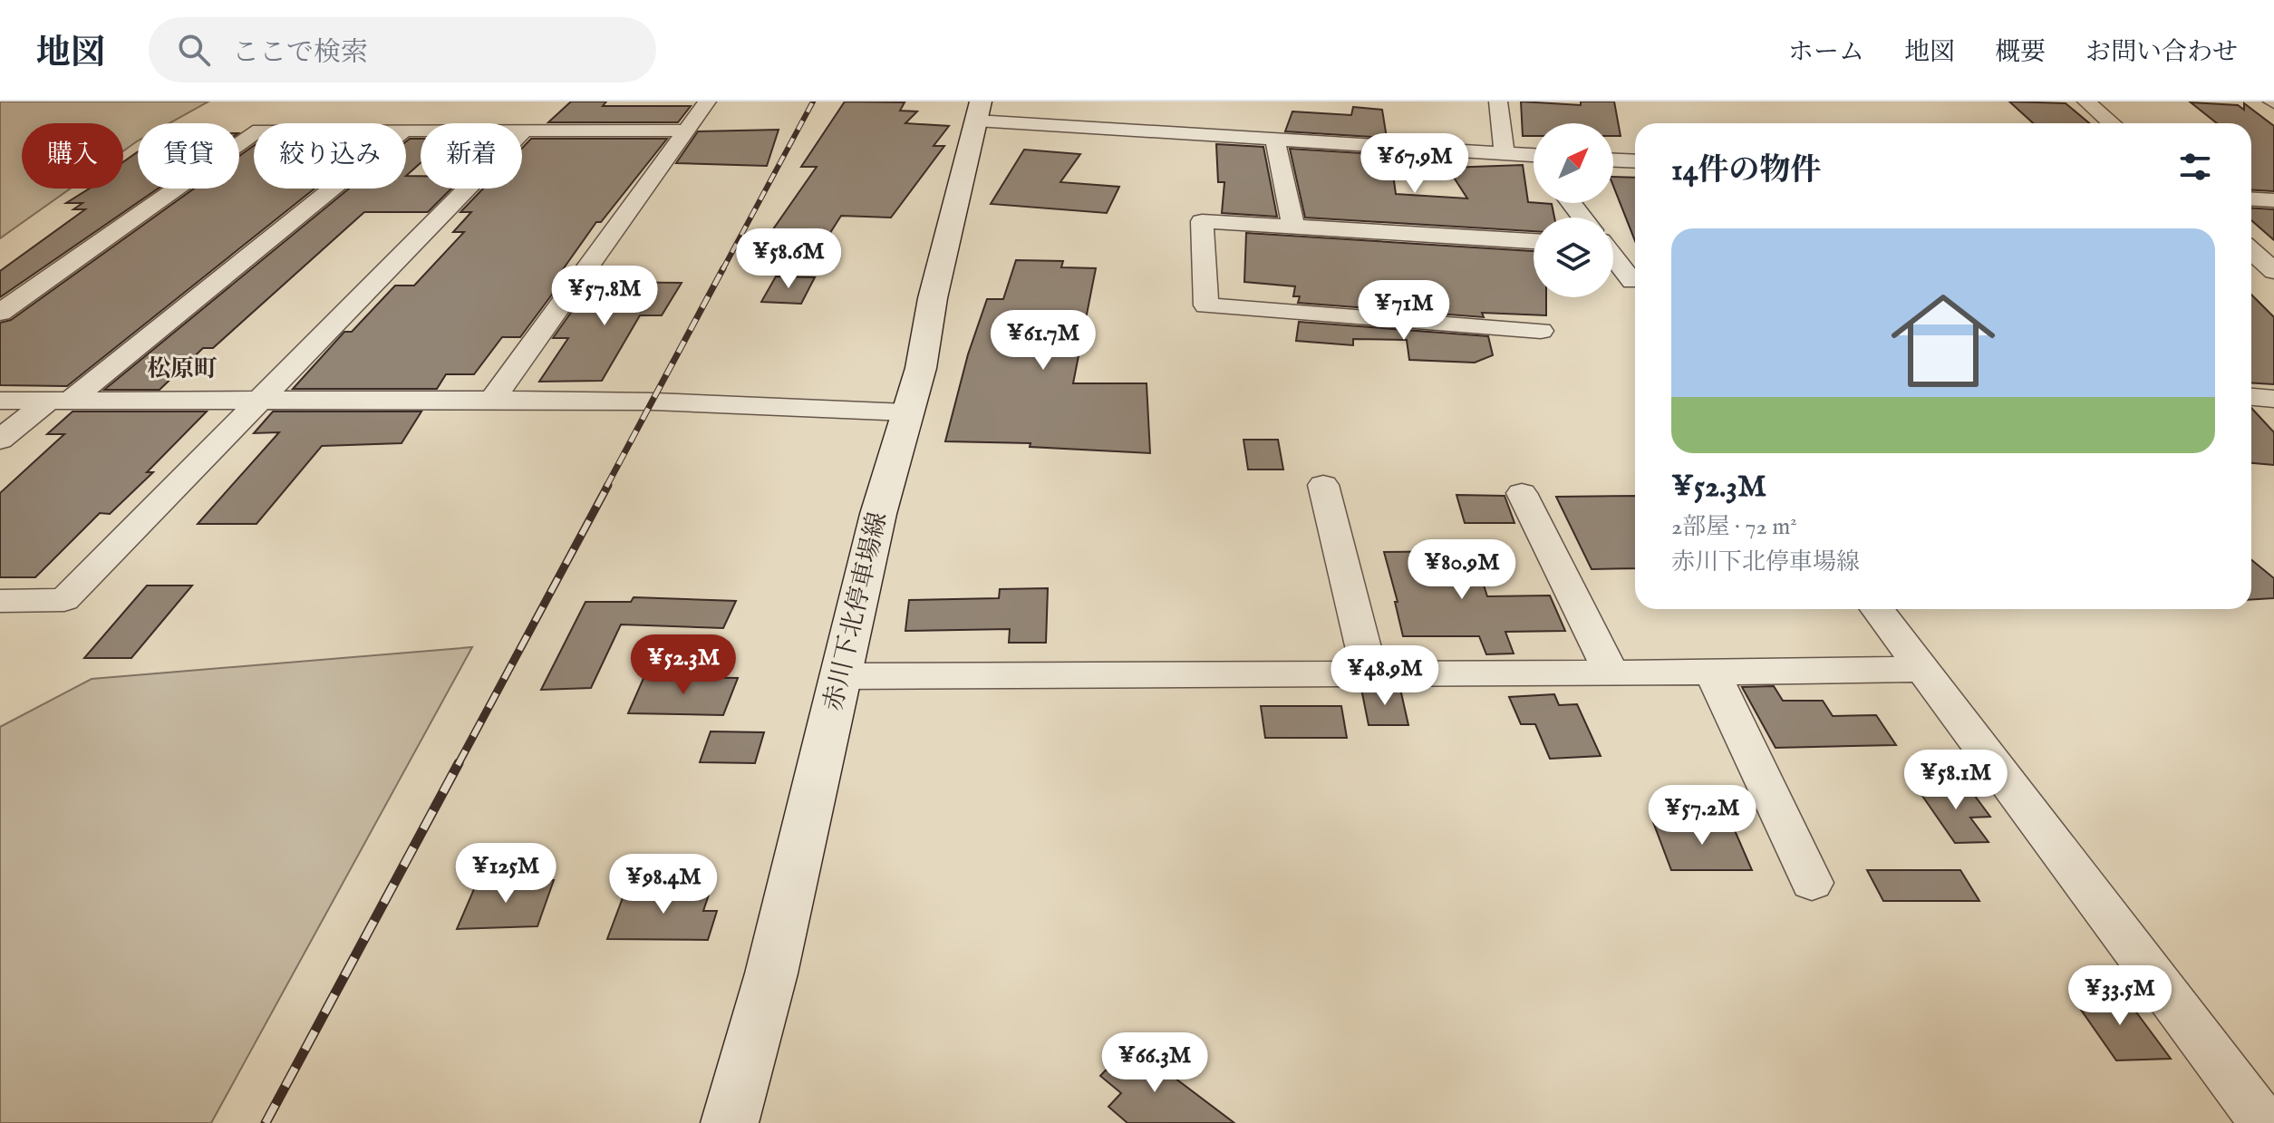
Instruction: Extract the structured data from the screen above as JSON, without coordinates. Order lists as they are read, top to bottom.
{
  "streets": {
    "main road": ["赤川下北停車場線"]
  },
  "districts": ["松原町"],
  "north": "top right",
  "page": {
    "header": "地図",
    "search": "ここで検索",
    "nav": [
      "ホーム",
      "地図",
      "概要",
      "お問い合わせ"
    ],
    "chip": [
      "購入",
      "賃貸",
      "絞り込み",
      "新着"
    ],
    "heading": "14件の物件",
    "price": [
      "¥67.9M",
      "¥58.6M",
      "¥57.8M",
      "¥71M",
      "¥61.7M",
      "¥80.9M",
      "¥52.3M",
      "¥48.9M",
      "¥58.1M",
      "¥57.2M",
      "¥125M",
      "¥98.4M",
      "¥33.5M",
      "¥66.3M"
    ],
    "list": [
      {
        "name": "¥52.3M",
        "note": "2部屋 · 72 m² · 赤川下北停車場線"
      }
    ]
  }
}
